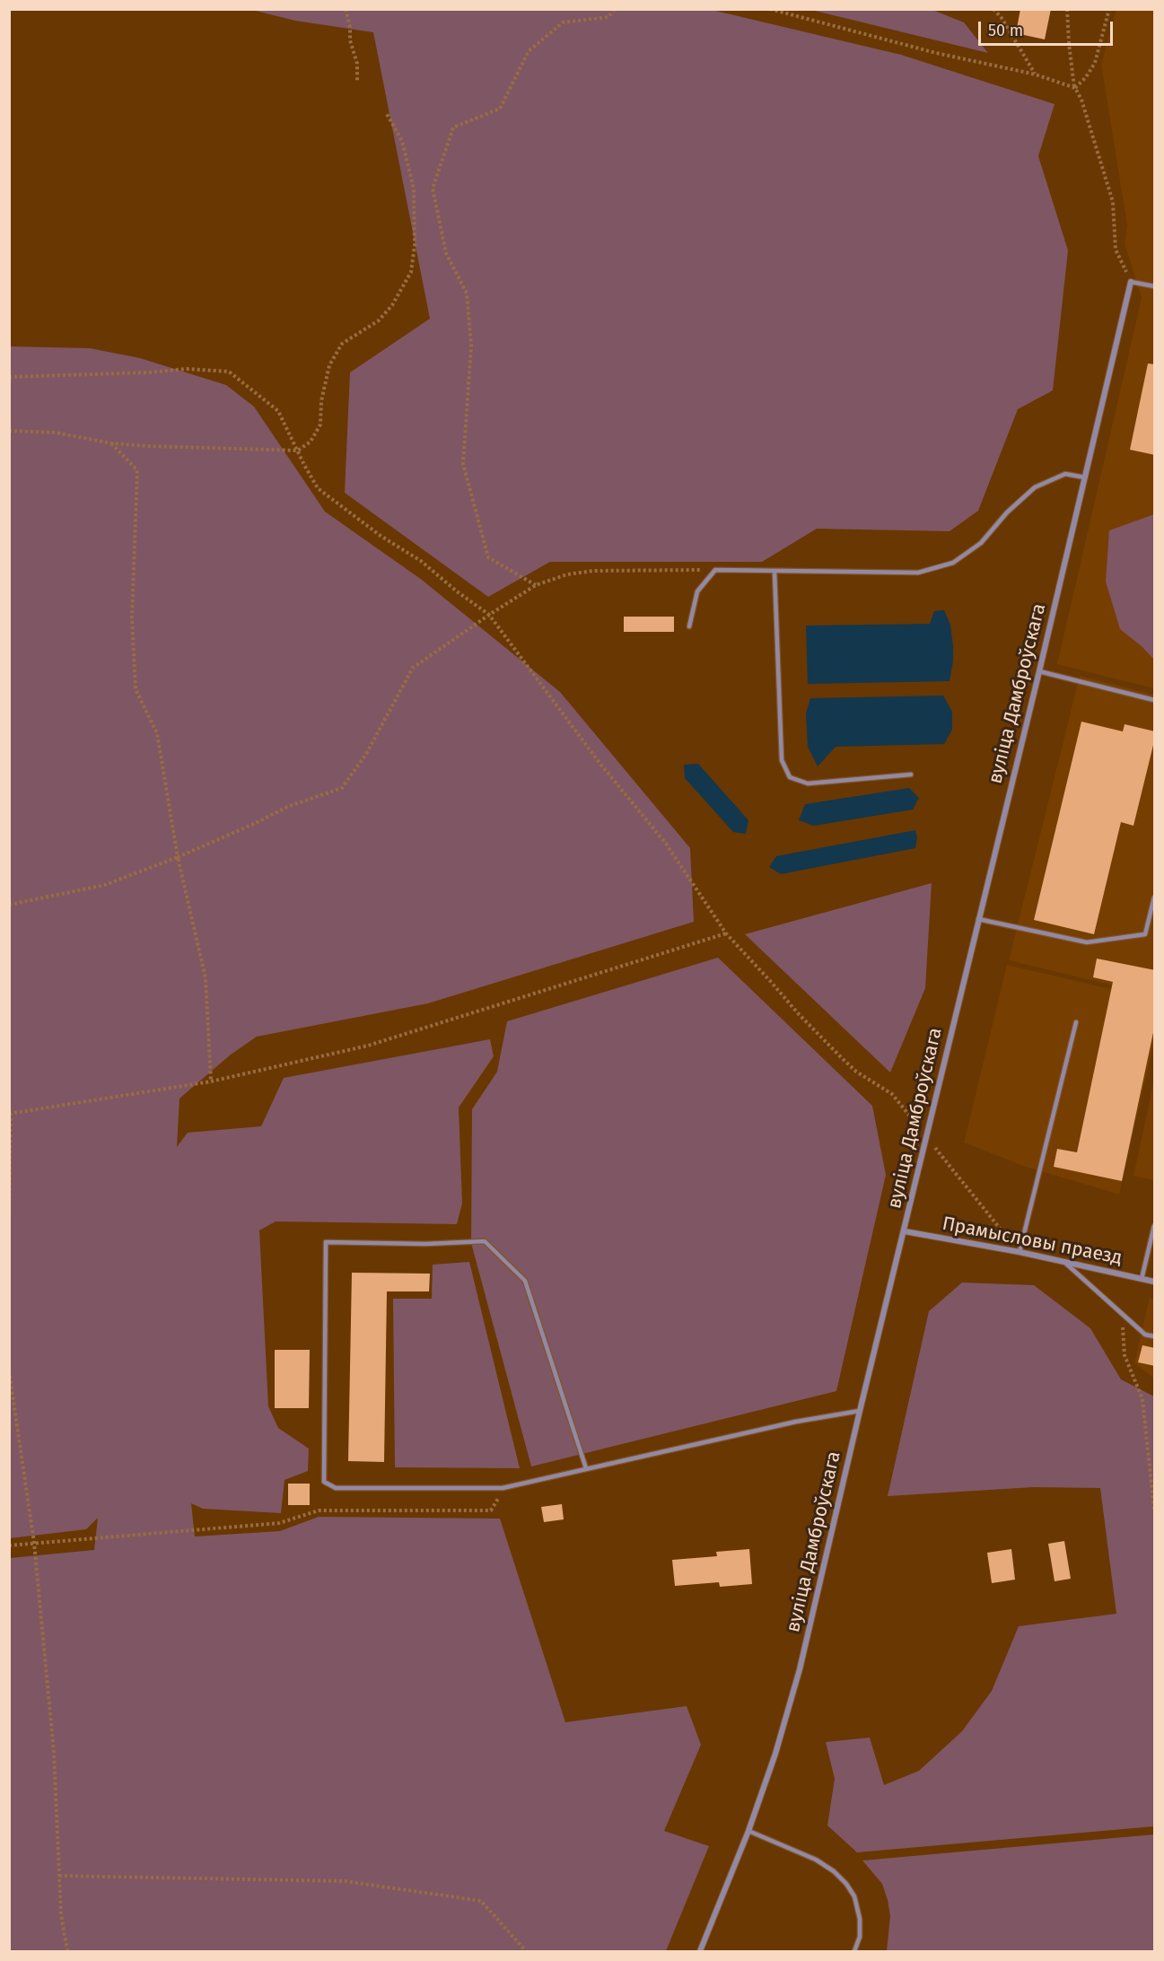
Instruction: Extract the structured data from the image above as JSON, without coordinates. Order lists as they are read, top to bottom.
{
  "streets": {
    "street": ["вуліца Дамброўскага", "Прамысловы праезд"]
  },
  "crossings": [
    ["вуліца Дамброўскага", "Прамысловы праезд"]
  ],
  "scale_bar": "50 m"
}
